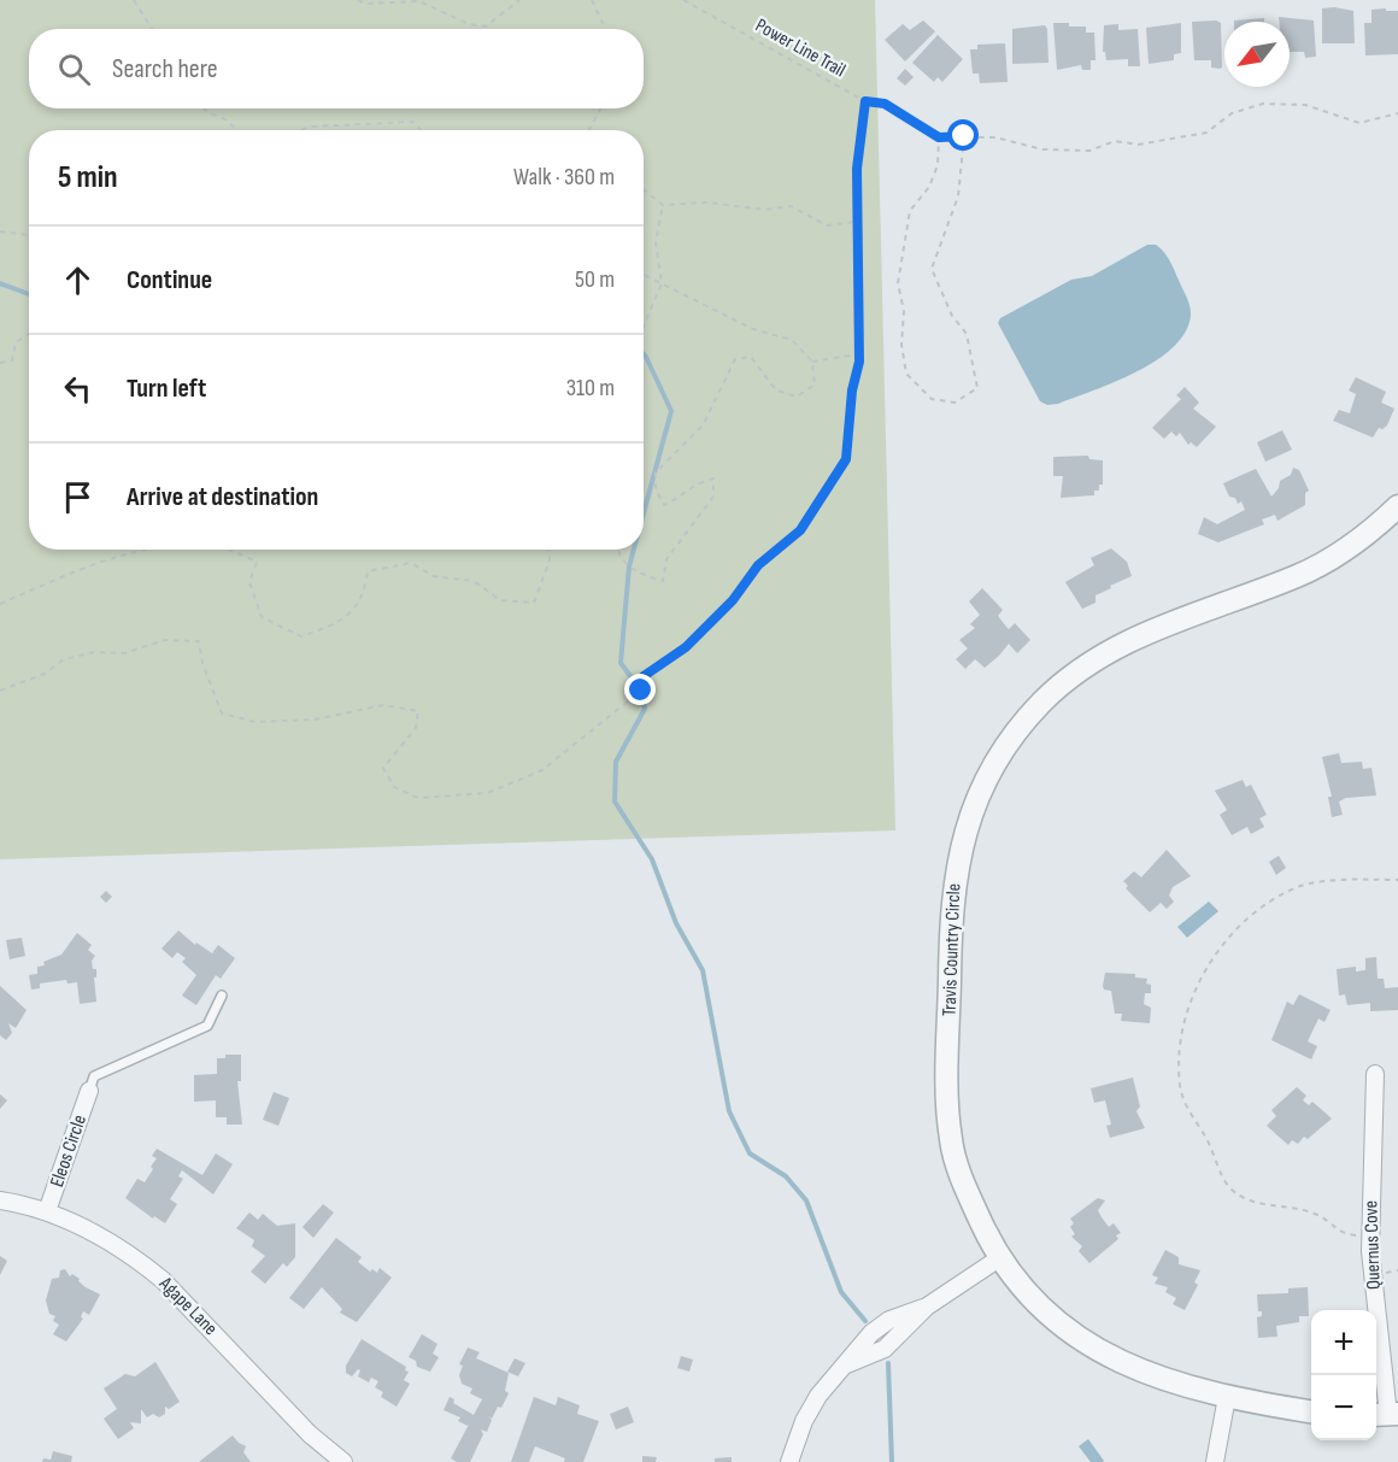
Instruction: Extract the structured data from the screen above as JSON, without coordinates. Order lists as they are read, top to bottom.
{
  "streets": {
    "street": [
      "Travis Country Circle",
      "Eleos Circle",
      "Quernus Cove",
      "Agape Lane"
    ],
    "path": ["Power Line Trail"]
  },
  "crossings": [
    ["Eleos Circle", "Agape Lane"]
  ],
  "north": "bottom left",
  "page": {
    "search": "Search here",
    "heading": ["5 min", "Walk · 360 m"],
    "list": [
      ["Continue", "50 m"],
      ["Turn left", "310 m"],
      "Arrive at destination"
    ],
    "map_buttons": ["+", "−"]
  }
}
